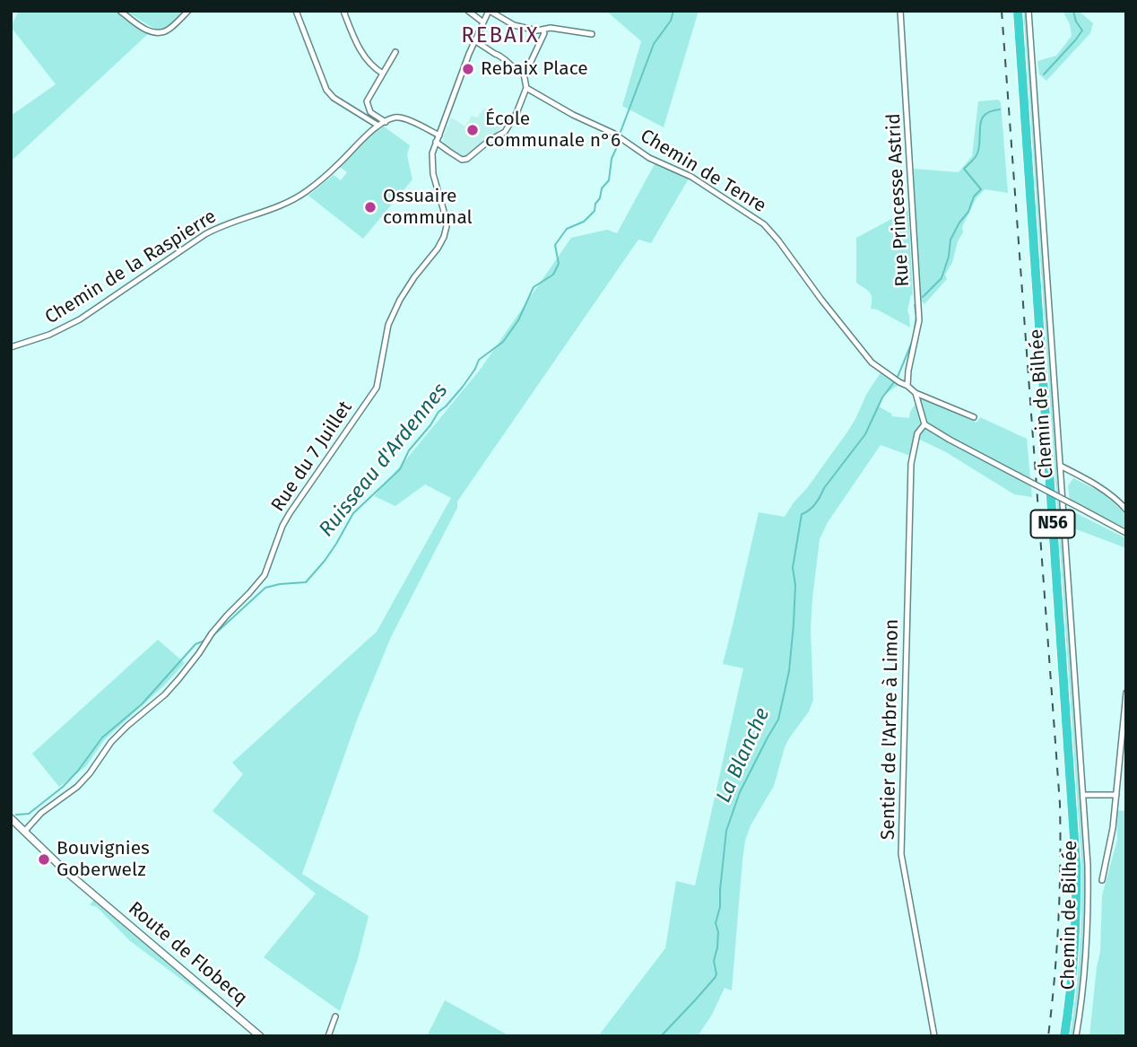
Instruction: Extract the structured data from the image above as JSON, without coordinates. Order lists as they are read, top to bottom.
{
  "streets": {
    "highway": ["N56"],
    "street": [
      "Chemin de Tenre",
      "Rue Princesse Astrid",
      "Chemin de la Raspierre",
      "Chemin de Bilhée",
      "Rue du 7 Juillet",
      "Sentier de l'Arbre à Limon",
      "Route de Flobecq"
    ]
  },
  "crossings": [
    ["Chemin de Tenre", "Rue Princesse Astrid"],
    ["Rue du 7 Juillet", "Route de Flobecq"]
  ],
  "districts": ["REBAIX"],
  "water": ["Ruisseau d'Ardennes", "La Blanche"],
  "places": [
    "Rebaix Place",
    "École communale n°6",
    "Ossuaire communal",
    "Bouvignies Goberwelz"
  ]
}
